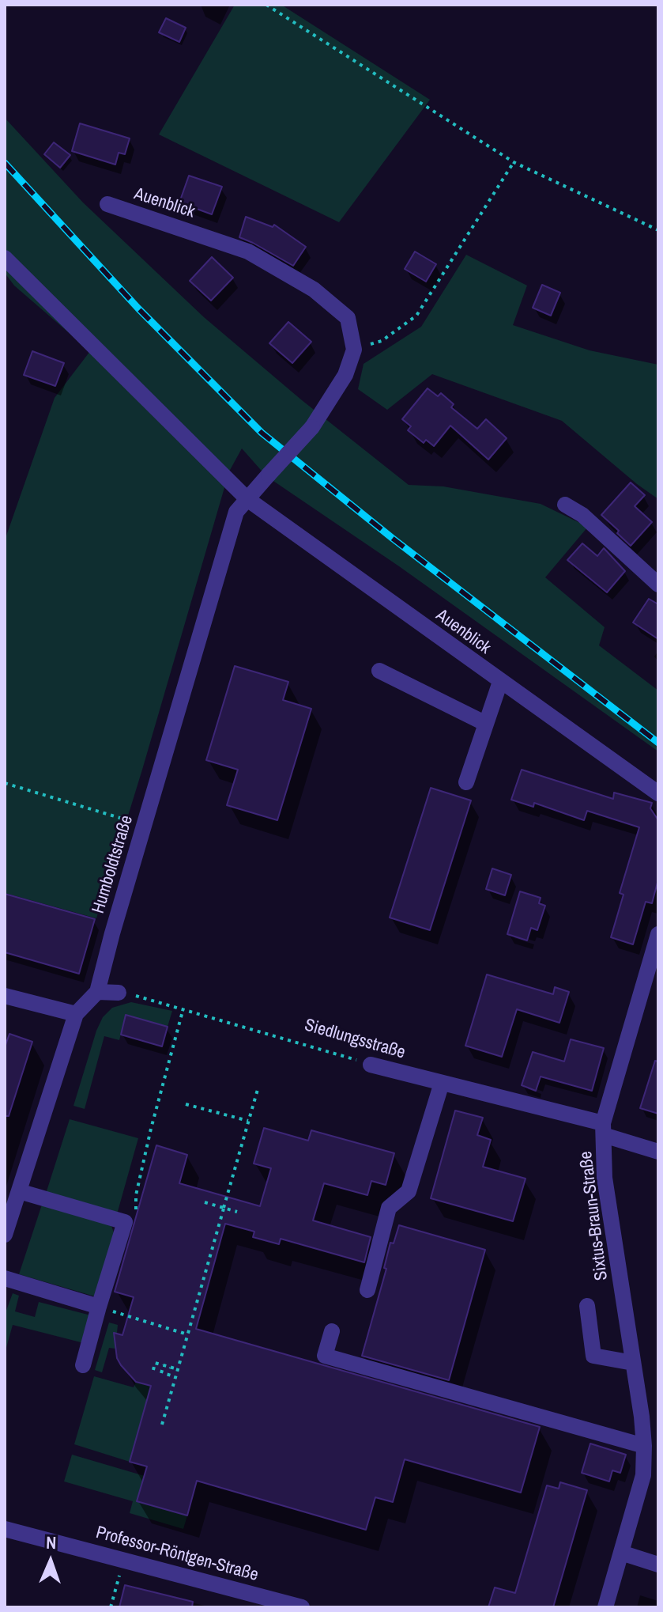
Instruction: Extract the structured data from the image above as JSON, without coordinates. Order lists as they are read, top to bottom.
{
  "streets": {
    "street": [
      "Auenblick",
      "Humboldtstraße",
      "Siedlungsstraße",
      "Sixtus-Braun-Straße",
      "Professor-Röntgen-Straße"
    ]
  },
  "crossings": [
    ["Auenblick", "Humboldtstraße"],
    ["Siedlungsstraße", "Sixtus-Braun-Straße"]
  ],
  "north": "top"
}
